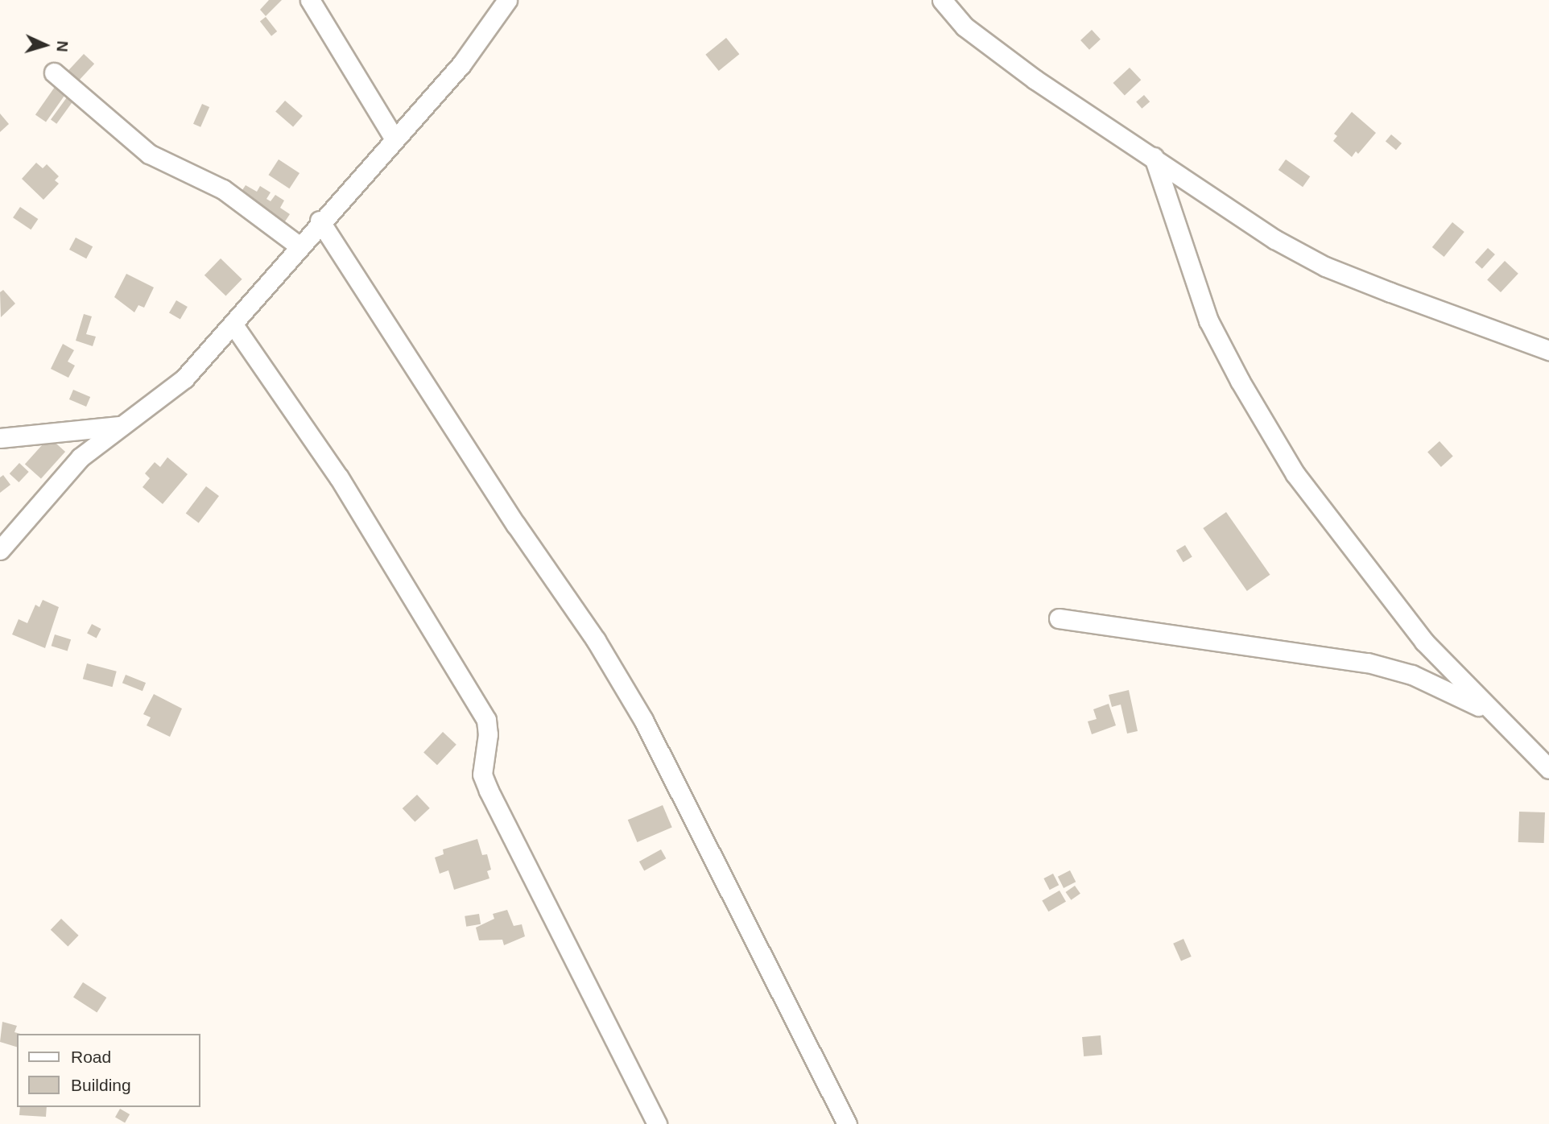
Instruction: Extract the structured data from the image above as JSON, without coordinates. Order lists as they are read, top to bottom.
{
  "legend": ["Road", "Building"],
  "north": "right"
}
